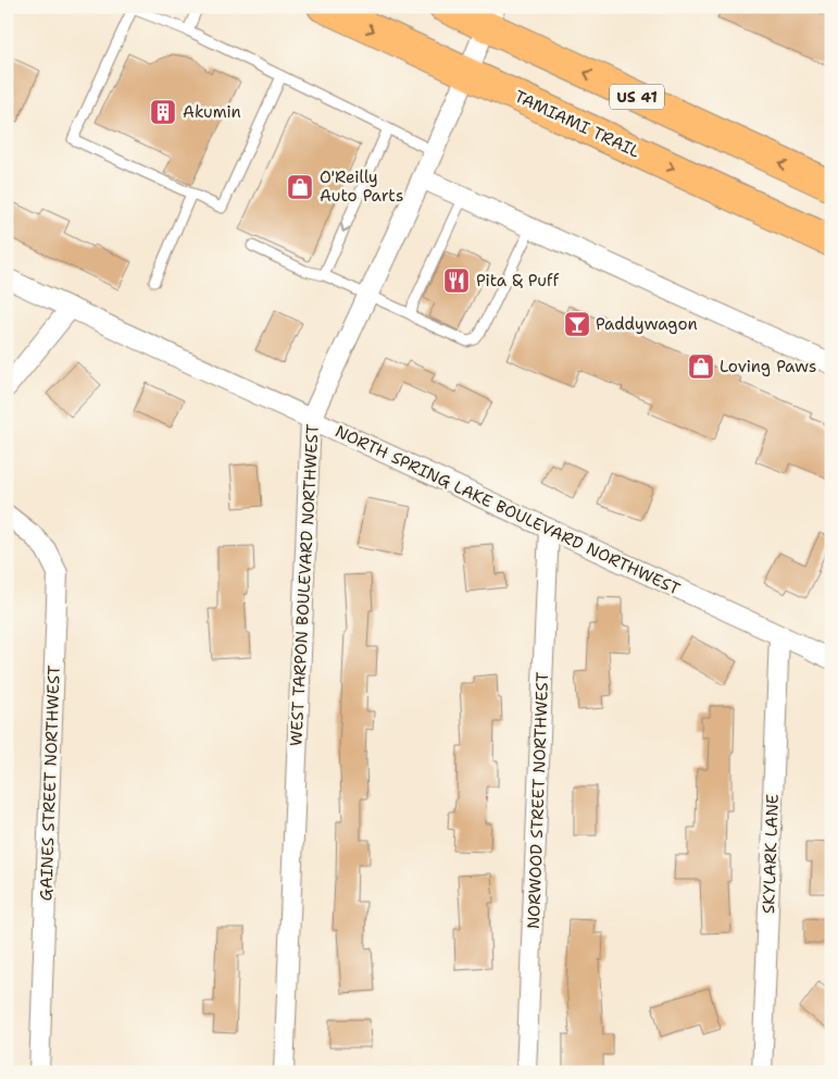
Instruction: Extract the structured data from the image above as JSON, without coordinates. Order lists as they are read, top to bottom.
{
  "streets": {
    "main road": ["US 41", "TAMIAMI TRAIL"],
    "street": [
      "NORTH SPRING LAKE BOULEVARD NORTHWEST",
      "WEST TARPON BOULEVARD NORTHWEST",
      "GAINES STREET NORTHWEST",
      "NORWOOD STREET NORTHWEST",
      "SKYLARK LANE"
    ]
  },
  "crossings": [
    ["US 41", "WEST TARPON BOULEVARD NORTHWEST"],
    ["TAMIAMI TRAIL", "WEST TARPON BOULEVARD NORTHWEST"],
    ["NORTH SPRING LAKE BOULEVARD NORTHWEST", "WEST TARPON BOULEVARD NORTHWEST"],
    ["NORTH SPRING LAKE BOULEVARD NORTHWEST", "NORWOOD STREET NORTHWEST"],
    ["NORTH SPRING LAKE BOULEVARD NORTHWEST", "SKYLARK LANE"]
  ],
  "places": {
    "building": ["Akumin"],
    "shop": ["O'Reilly Auto Parts", "Loving Paws"],
    "restaurant": ["Pita & Puff"],
    "bar": ["Paddywagon"]
  }
}
